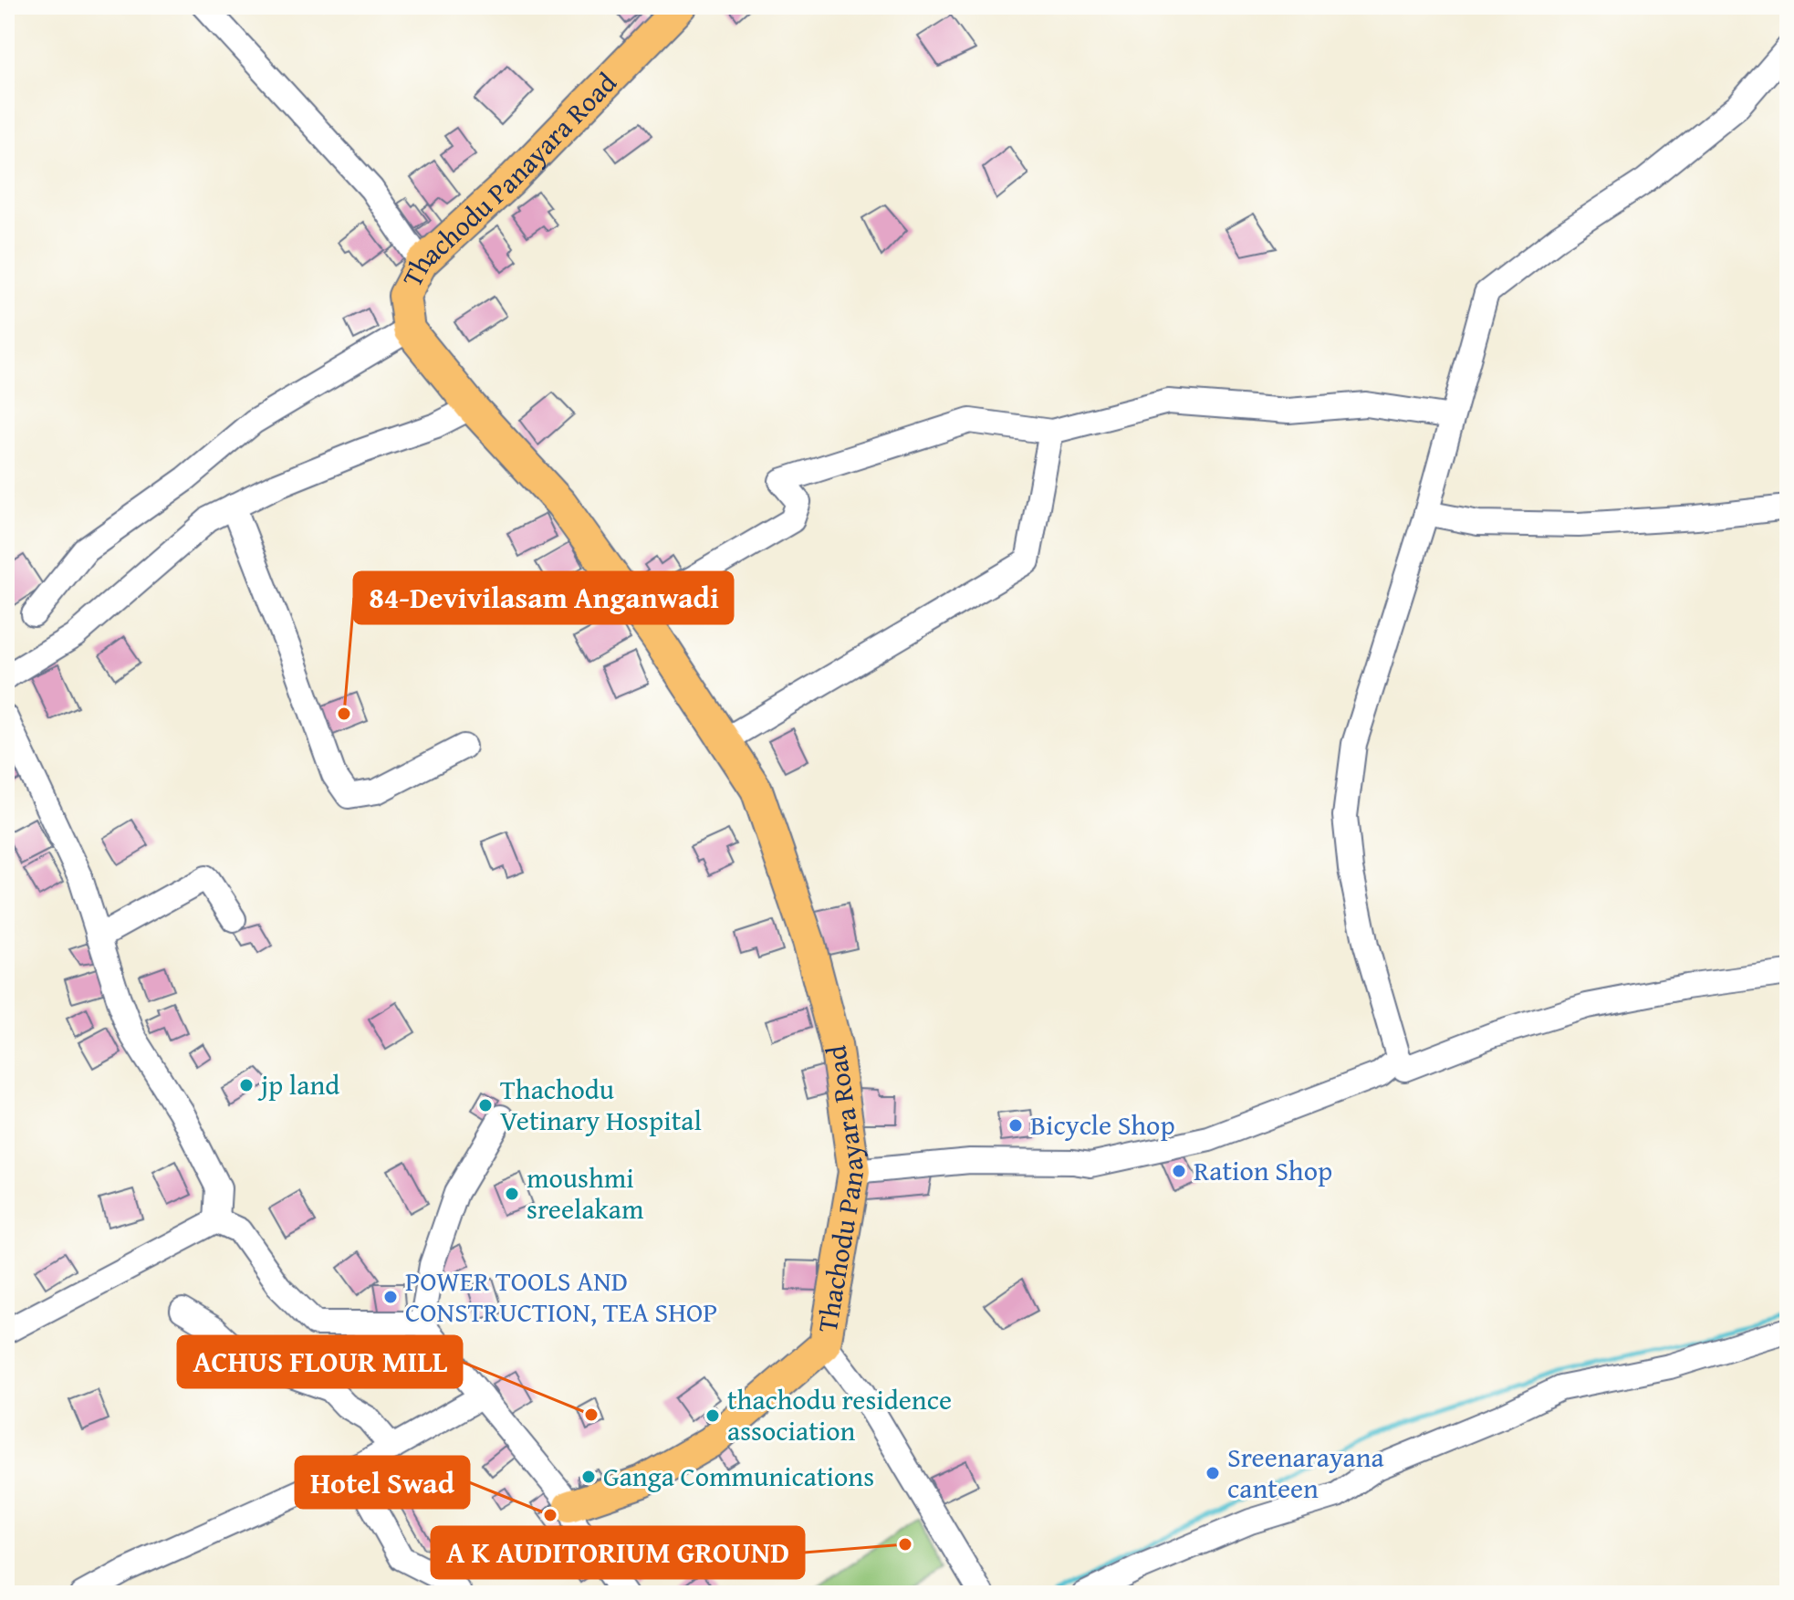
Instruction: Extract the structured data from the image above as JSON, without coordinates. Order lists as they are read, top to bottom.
{
  "streets": {
    "main road": ["Thachodu Panayara Road"]
  },
  "places": [
    "84-Devivilasam Anganwadi",
    "jp land",
    "Thachodu Vetinary Hospital",
    "Bicycle Shop",
    "Ration Shop",
    "moushmi sreelakam",
    "POWER TOOLS AND CONSTRUCTION, TEA SHOP",
    "ACHUS FLOUR MILL",
    "thachodu residence association",
    "Sreenarayana canteen",
    "Ganga Communications",
    "Hotel Swad",
    "A K AUDITORIUM GROUND"
  ]
}
